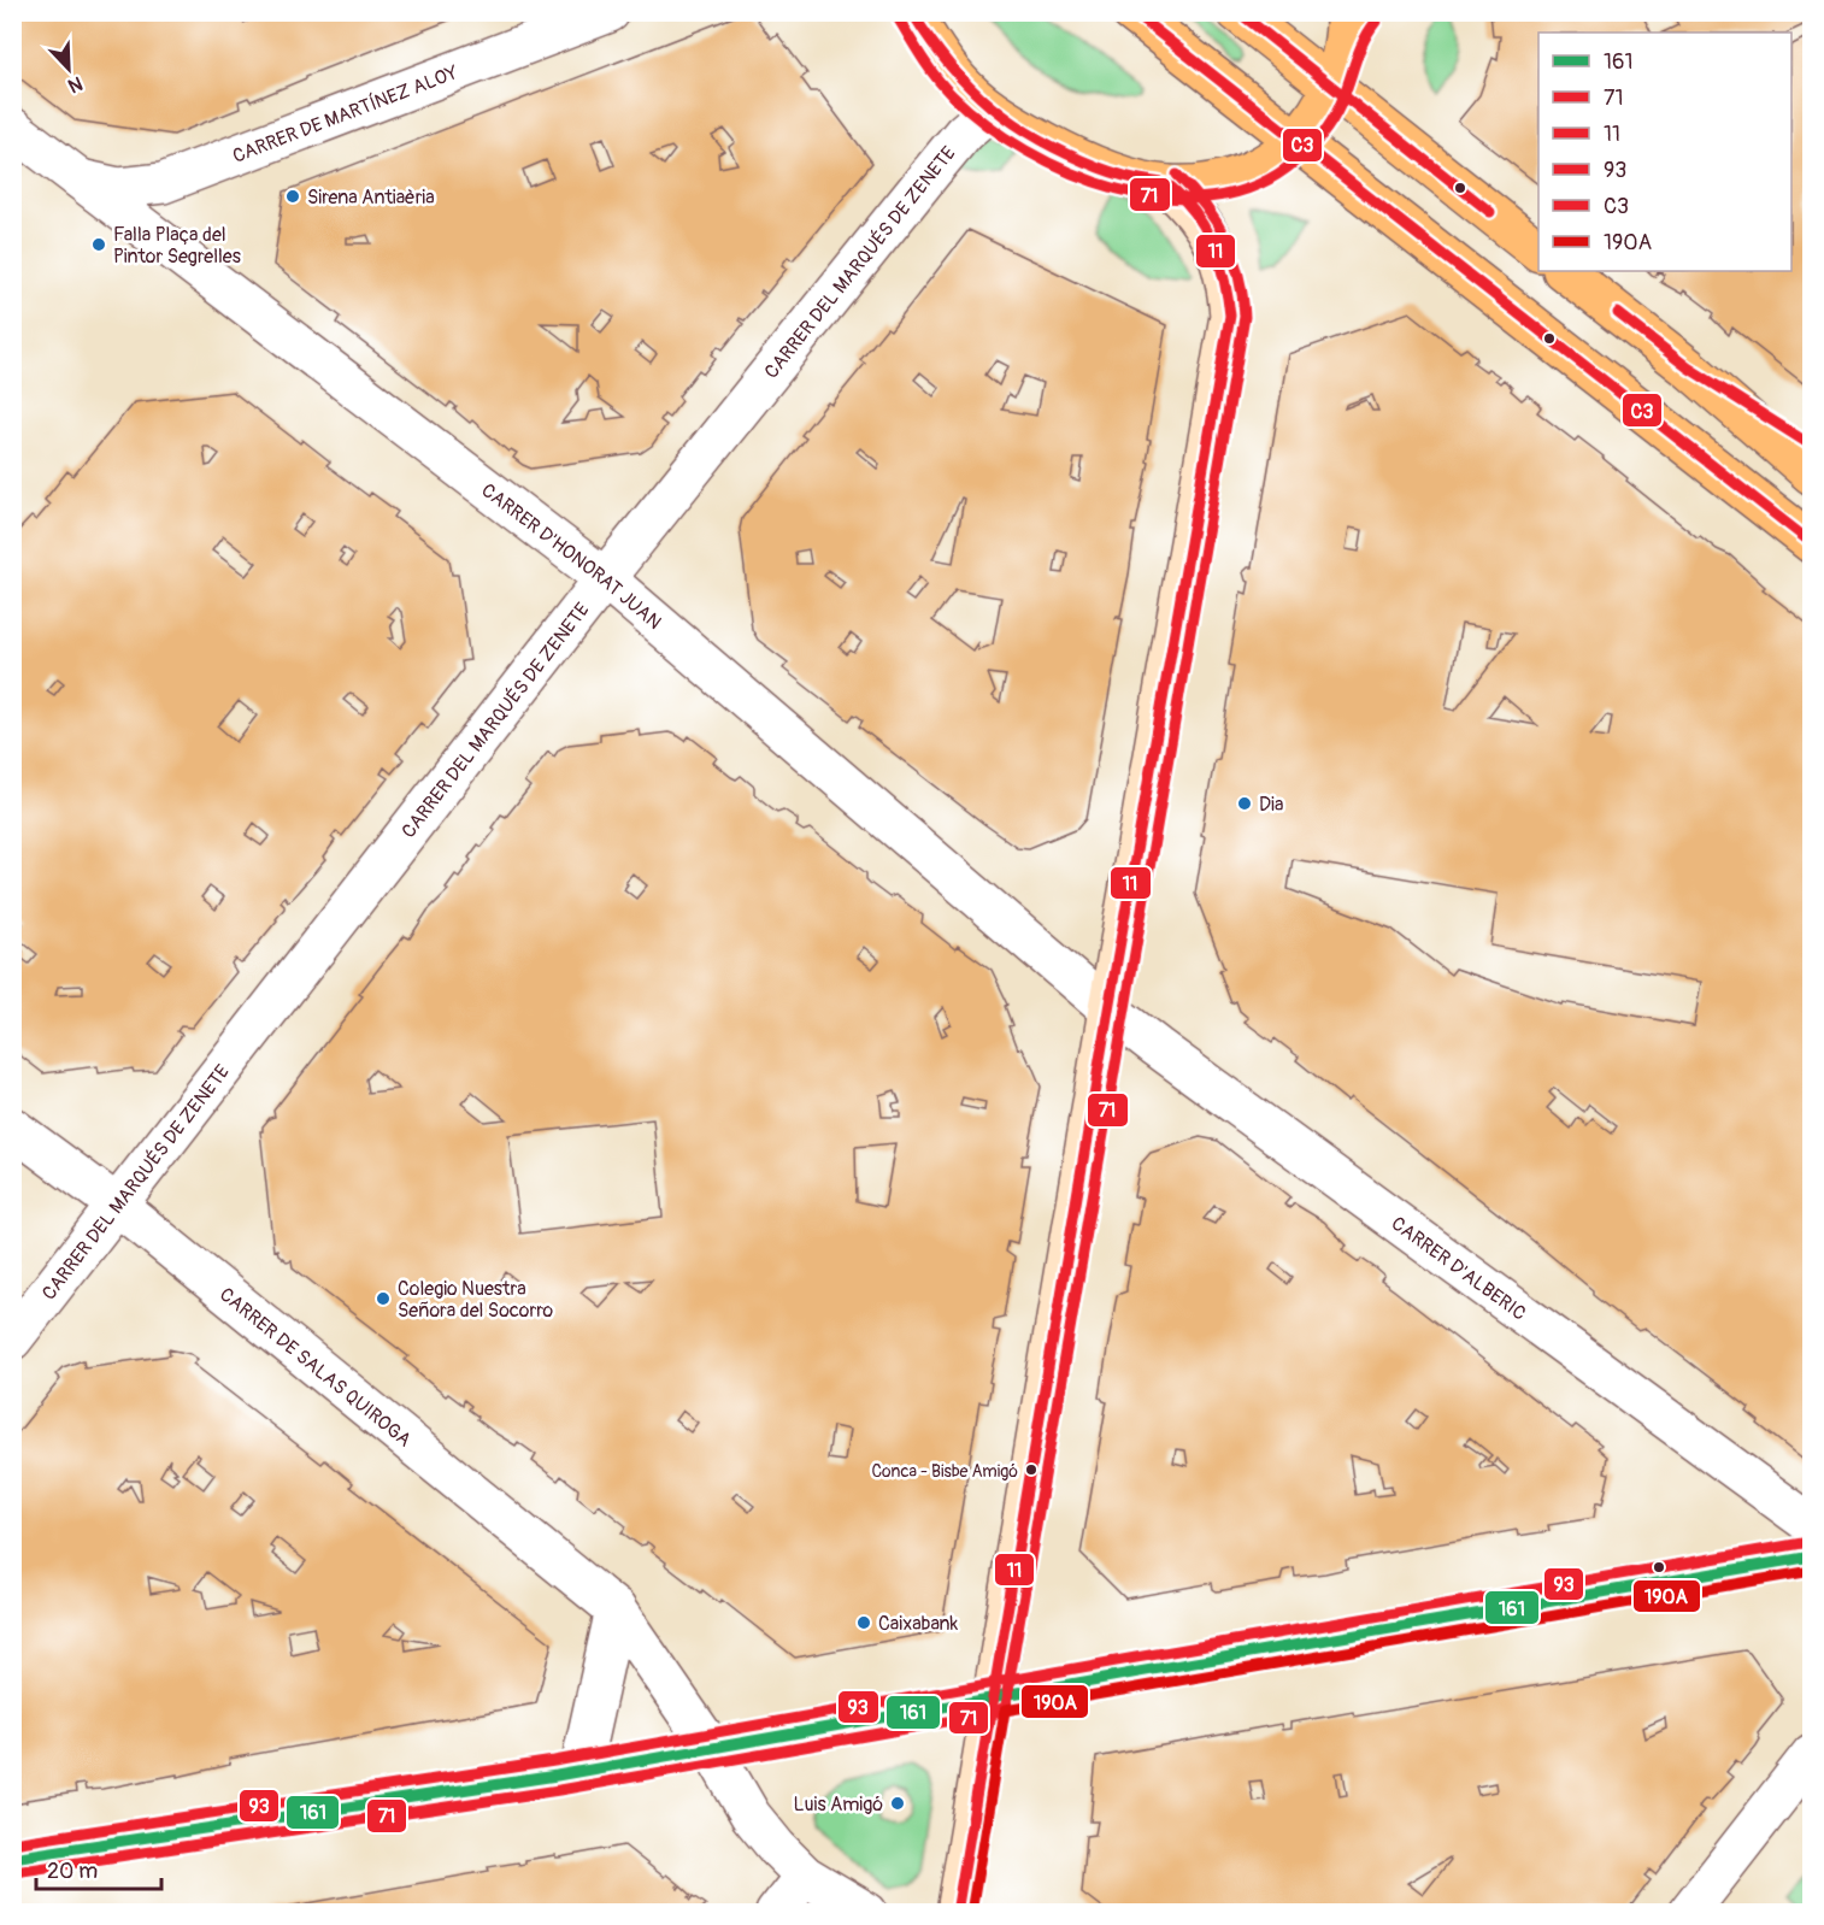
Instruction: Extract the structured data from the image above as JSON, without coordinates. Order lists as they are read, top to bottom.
{
  "streets": {
    "street": [
      "CARRER DE MARTÍNEZ ALOY",
      "CARRER DEL MARQUÉS DE ZENETE",
      "CARRER D'HONORAT JUAN",
      "CARRER D'ALBERIC",
      "CARRER DE SALAS QUIROGA"
    ]
  },
  "crossings": [
    ["CARRER DE MARTÍNEZ ALOY", "CARRER D'HONORAT JUAN"],
    ["CARRER DEL MARQUÉS DE ZENETE", "CARRER D'HONORAT JUAN"],
    ["CARRER DEL MARQUÉS DE ZENETE", "CARRER DE SALAS QUIROGA"],
    ["CARRER D'HONORAT JUAN", "CARRER D'ALBERIC"]
  ],
  "places": [
    "Sirena Antiaèria",
    "Falla Plaça del Pintor Segrelles",
    "Dia",
    "Colegio Nuestra Señora del Socorro",
    "Conca - Bisbe Amigó",
    "Caixabank",
    "Luis Amigó"
  ],
  "lines": [
    "transit line 11",
    "transit line C3",
    "transit line 71",
    "transit line 93",
    "transit line 161",
    "transit line 190A"
  ],
  "legend": [
    "161",
    "71",
    "11",
    "93",
    "C3",
    "190A"
  ],
  "scale_bar": "20 m",
  "north": "bottom right"
}
